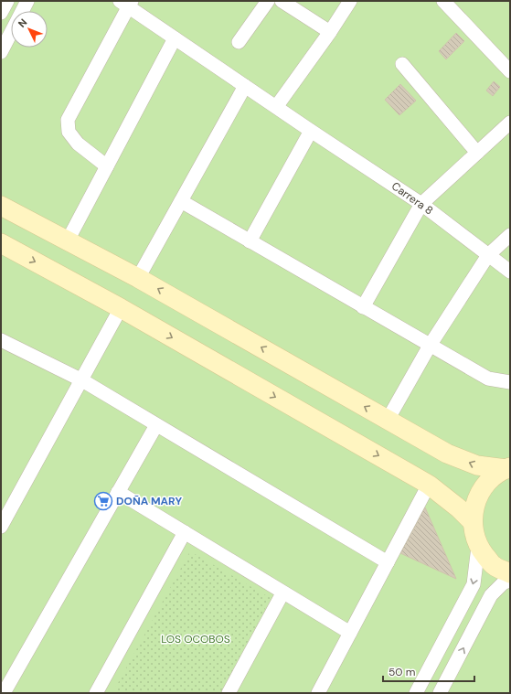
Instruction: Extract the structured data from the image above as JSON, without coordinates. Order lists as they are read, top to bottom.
{
  "streets": {
    "street": ["Carrera 8"]
  },
  "parks": ["LOS OCOBOS"],
  "places": {
    "supermarket": ["DOÑA MARY"]
  },
  "scale_bar": "50 m",
  "north": "top left"
}
